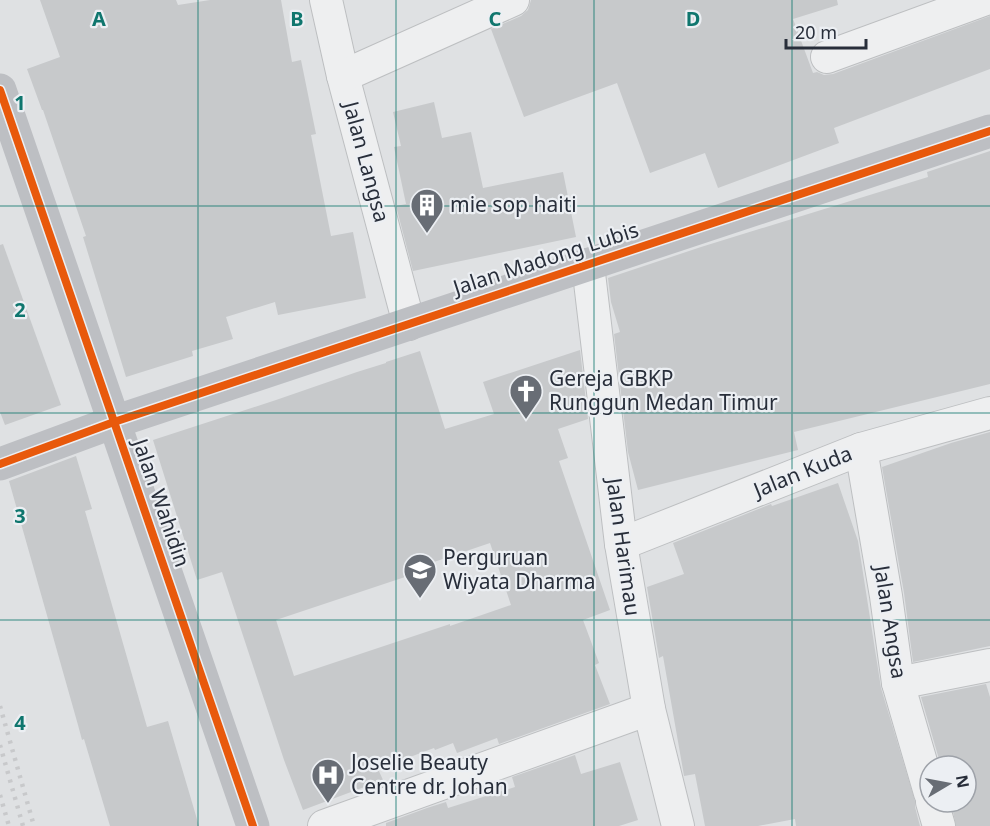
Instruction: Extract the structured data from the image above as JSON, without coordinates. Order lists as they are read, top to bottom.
{
  "streets": {
    "street": [
      "Jalan Langsa",
      "Jalan Madong Lubis",
      "Jalan Kuda",
      "Jalan Wahidin",
      "Jalan Harimau",
      "Jalan Angsa"
    ]
  },
  "crossings": [
    ["Jalan Langsa", "Jalan Madong Lubis"],
    ["Jalan Madong Lubis", "Jalan Wahidin"],
    ["Jalan Madong Lubis", "Jalan Harimau"],
    ["Jalan Kuda", "Jalan Harimau"],
    ["Jalan Kuda", "Jalan Angsa"]
  ],
  "places": {
    "building": ["mie sop haiti"],
    "church": ["Gereja GBKP Runggun Medan Timur"],
    "school or university": ["Perguruan Wiyata Dharma"],
    "hospital": ["Joselie Beauty Centre dr. Johan"]
  },
  "scale_bar": "20 m",
  "north": "right",
  "grid": {
    "columns": [
      "A",
      "B",
      "C",
      "D"
    ],
    "rows": [
      "1",
      "2",
      "3",
      "4"
    ]
  }
}
